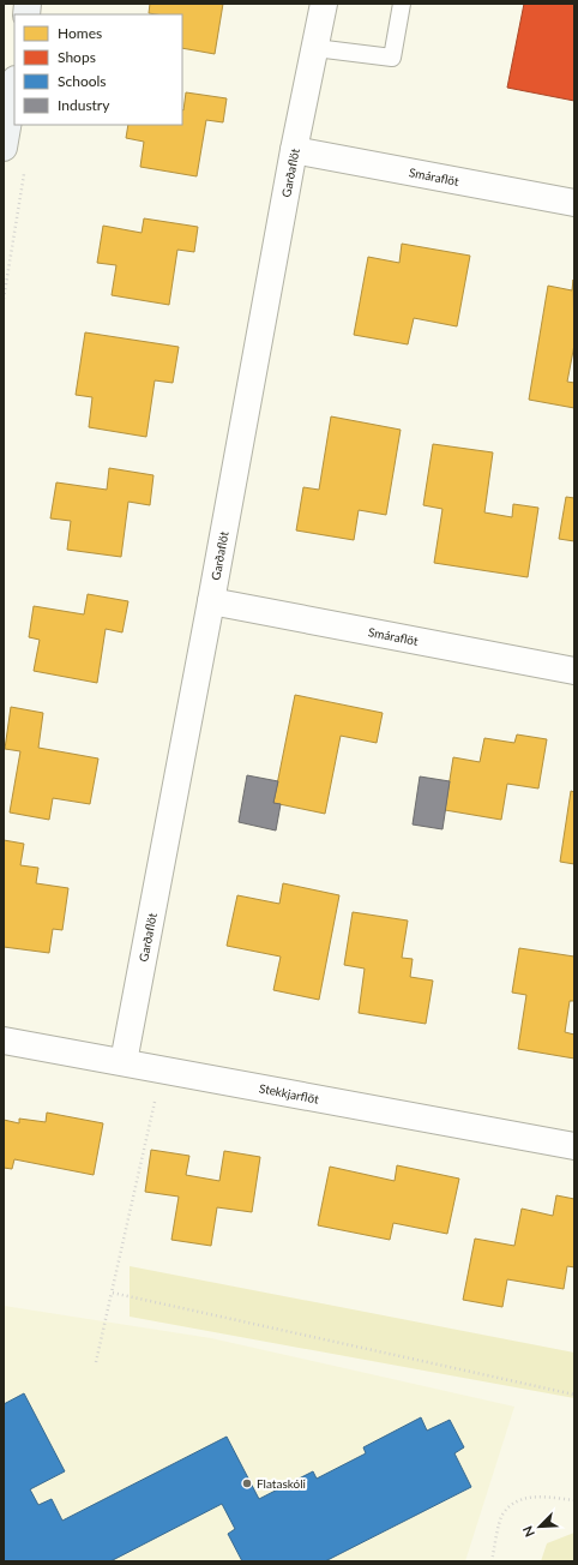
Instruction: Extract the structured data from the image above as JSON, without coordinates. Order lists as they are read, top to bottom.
{
  "streets": {
    "street": ["Garðaflöt", "Smáraflöt", "Stekkjarflöt"]
  },
  "crossings": [
    ["Garðaflöt", "Smáraflöt"],
    ["Garðaflöt", "Stekkjarflöt"]
  ],
  "places": ["Flataskóli"],
  "legend": [
    "Homes",
    "Shops",
    "Schools",
    "Industry"
  ],
  "north": "bottom left"
}
